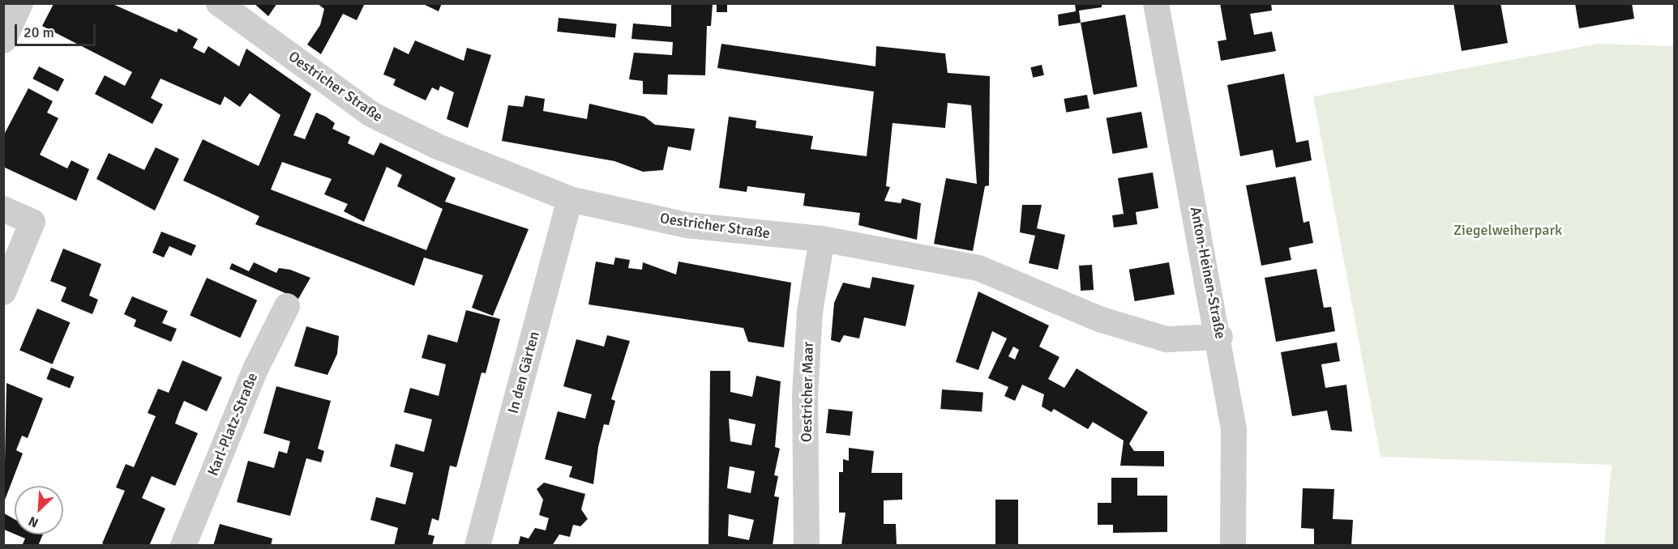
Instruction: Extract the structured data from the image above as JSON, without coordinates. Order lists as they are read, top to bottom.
{
  "streets": {
    "street": [
      "Oestricher Straße",
      "Anton-Heinen-Straße",
      "In den Gärten",
      "Oestricher Maar",
      "Karl-Platz-Straße"
    ]
  },
  "crossings": [
    ["Oestricher Straße", "Anton-Heinen-Straße"],
    ["Oestricher Straße", "In den Gärten"],
    ["Oestricher Straße", "Oestricher Maar"]
  ],
  "parks": ["Ziegelweiherpark"],
  "scale_bar": "20 m",
  "north": "bottom left"
}
